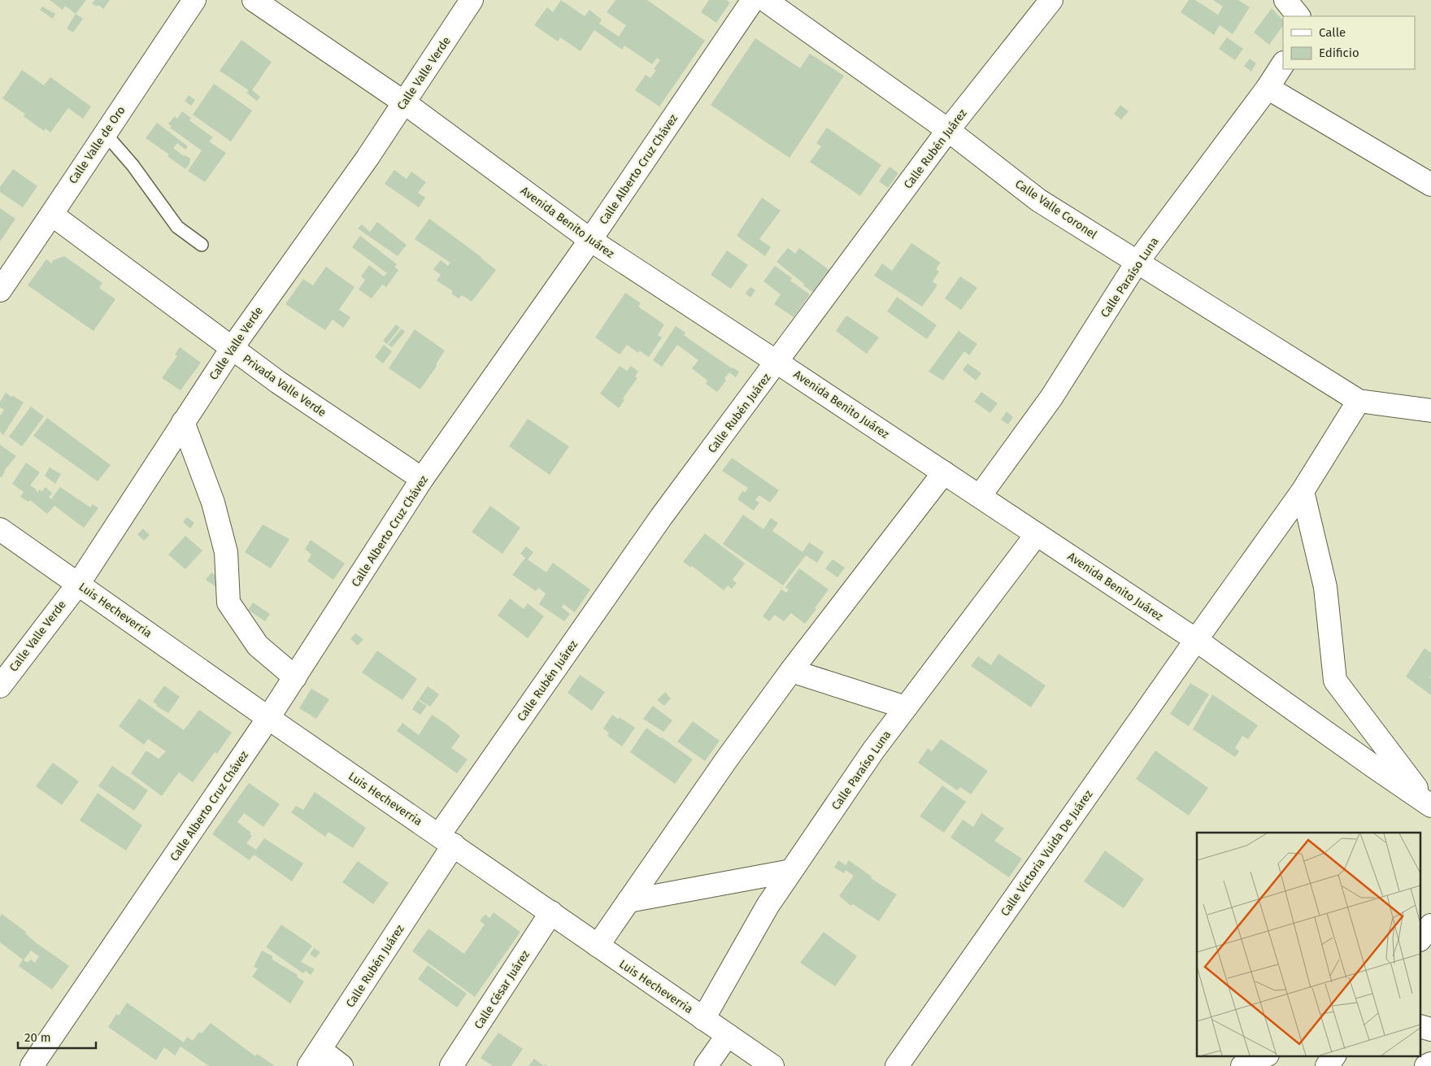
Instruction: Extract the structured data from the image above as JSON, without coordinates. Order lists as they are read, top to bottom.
{
  "streets": {
    "street": [
      "Calle Valle Verde",
      "Calle Valle de Oro",
      "Calle Rubén Juárez",
      "Calle Alberto Cruz Chávez",
      "Calle Valle Coronel",
      "Avenida Benito Juárez",
      "Calle Paraíso Luna",
      "Privada Valle Verde",
      "Luis Hecheverria",
      "Calle Victoria Vuida De Juárez",
      "Calle César Juárez"
    ]
  },
  "crossings": [
    ["Calle Valle Verde", "Avenida Benito Juárez"],
    ["Calle Valle Verde", "Privada Valle Verde"],
    ["Calle Valle Verde", "Luis Hecheverria"],
    ["Calle Valle de Oro", "Privada Valle Verde"],
    ["Calle Rubén Juárez", "Calle Valle Coronel"],
    ["Calle Rubén Juárez", "Avenida Benito Juárez"],
    ["Calle Rubén Juárez", "Luis Hecheverria"],
    ["Calle Alberto Cruz Chávez", "Avenida Benito Juárez"],
    ["Calle Alberto Cruz Chávez", "Privada Valle Verde"],
    ["Calle Alberto Cruz Chávez", "Luis Hecheverria"],
    ["Calle Valle Coronel", "Calle Paraíso Luna"],
    ["Calle Valle Coronel", "Calle Victoria Vuida De Juárez"],
    ["Avenida Benito Juárez", "Calle Paraíso Luna"],
    ["Avenida Benito Juárez", "Calle Victoria Vuida De Juárez"],
    ["Calle Paraíso Luna", "Luis Hecheverria"],
    ["Luis Hecheverria", "Calle César Juárez"]
  ],
  "legend": ["Calle", "Edificio"],
  "scale_bar": "20 m"
}
